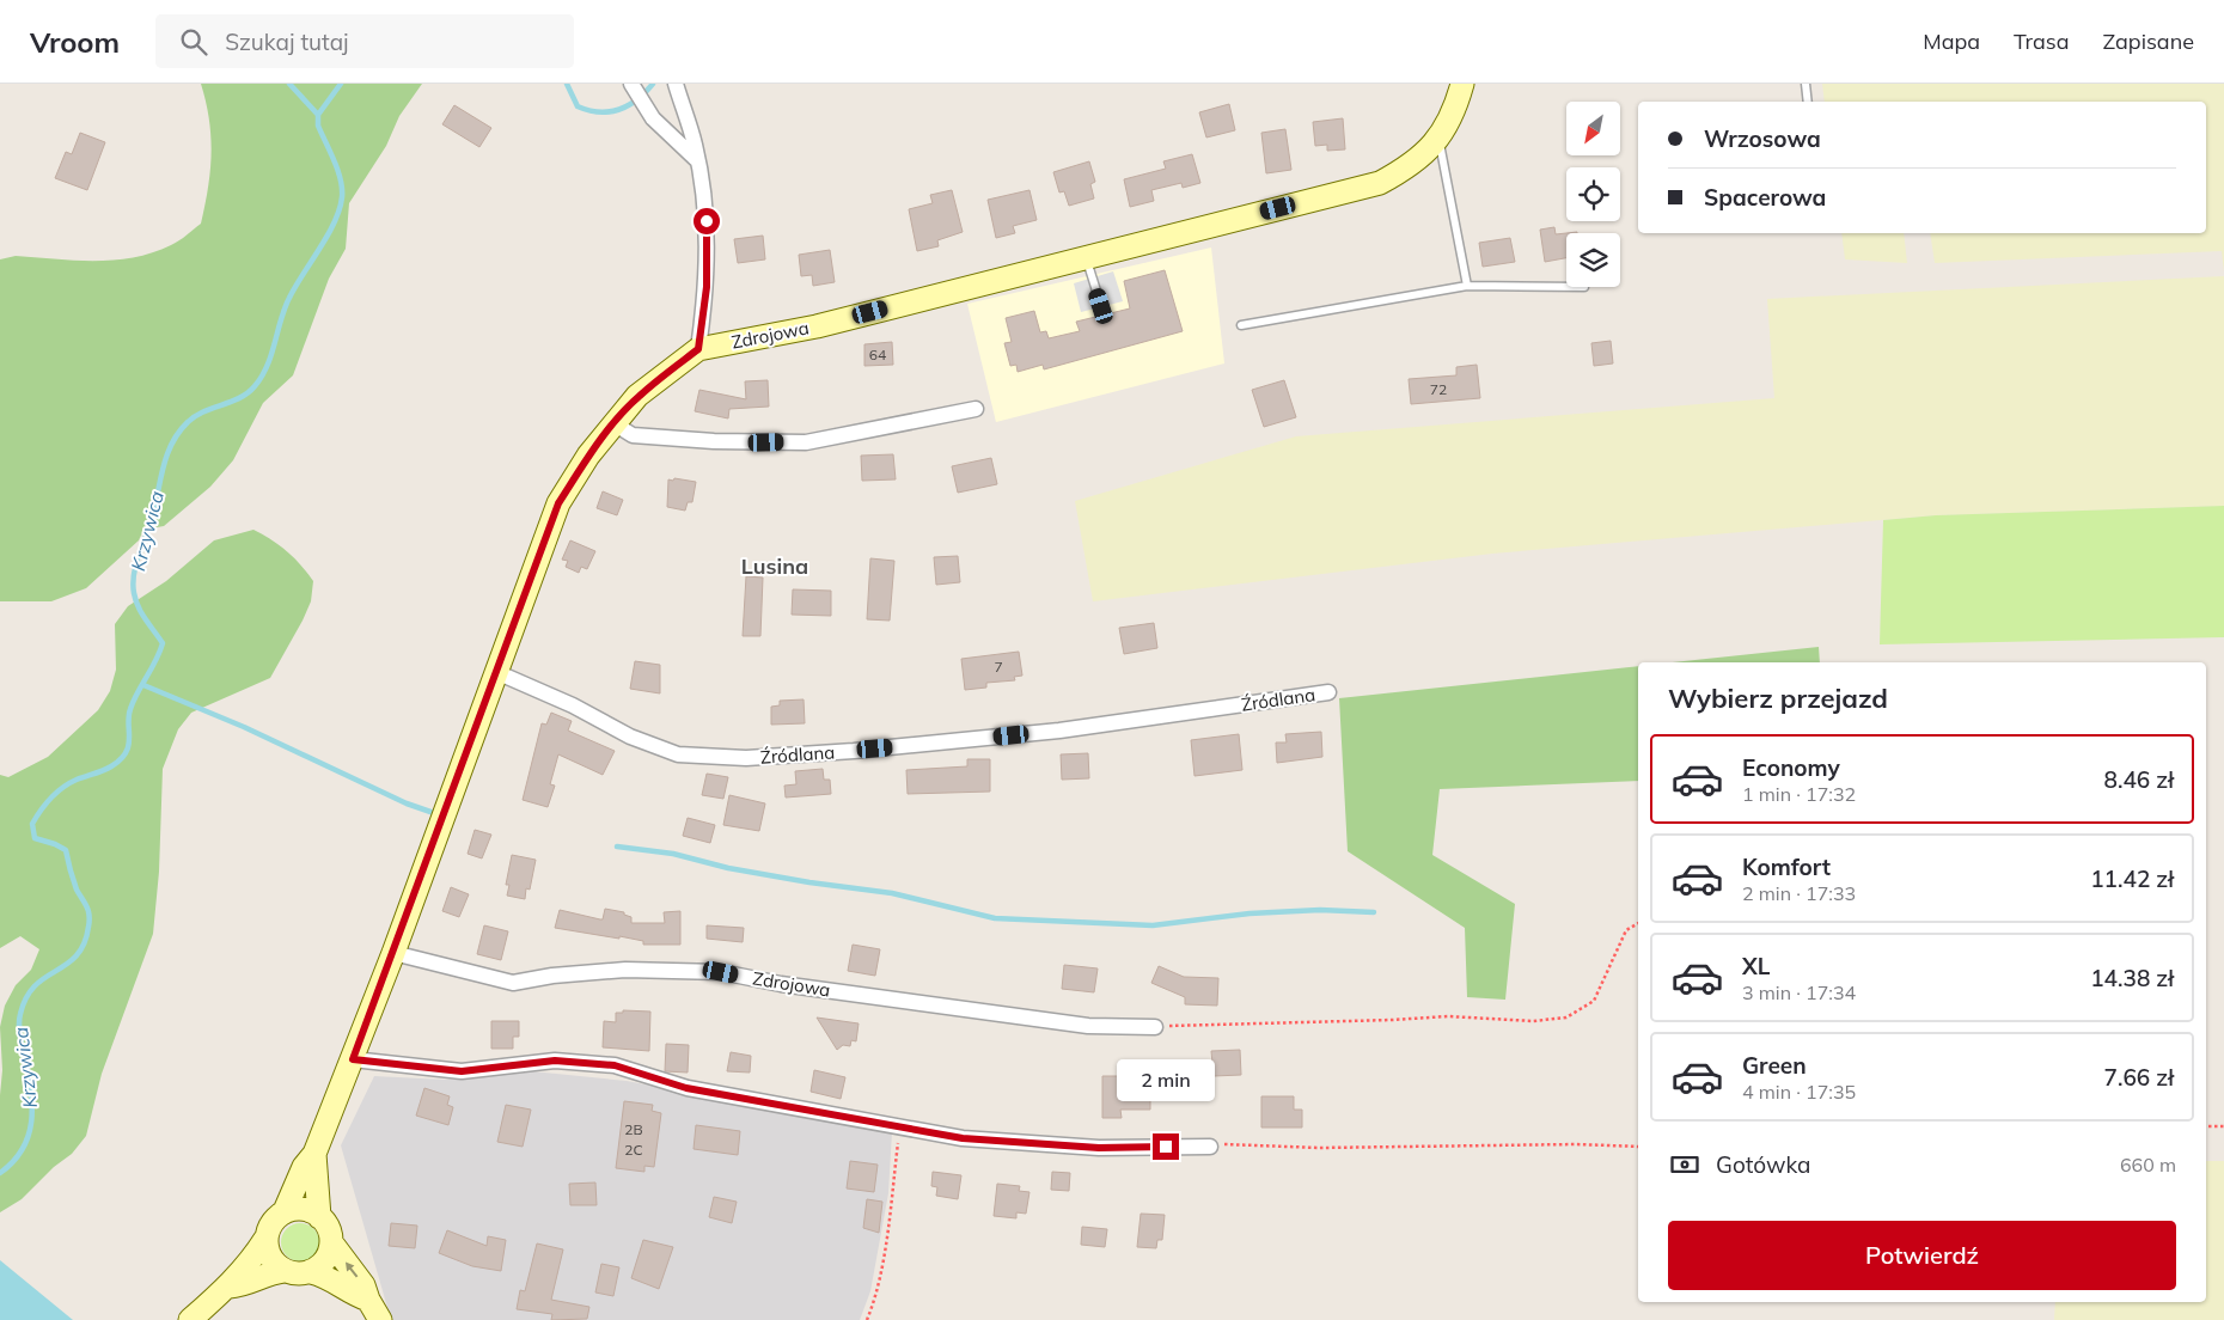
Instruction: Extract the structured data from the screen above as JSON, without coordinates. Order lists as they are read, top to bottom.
{
  "streets": {
    "street": ["Zdrojowa", "Źródlana"]
  },
  "crossings": [
    ["Zdrojowa", "Źródlana"]
  ],
  "districts": ["Lusina"],
  "water": ["Krzywica"],
  "house_numbers": [
    "64",
    "72",
    "7",
    "2B",
    "2C"
  ],
  "north": "bottom left",
  "page": {
    "header": "Vroom",
    "search": "Szukaj tutaj",
    "nav": ["Mapa", "Trasa", "Zapisane"],
    "banner": ["Wrzosowa", "Spacerowa"],
    "heading": "Wybierz przejazd",
    "list": [
      {
        "name": "Economy",
        "note": "1 min · 17:32",
        "value": "8.46 zł"
      },
      {
        "name": "Komfort",
        "note": "2 min · 17:33",
        "value": "11.42 zł"
      },
      {
        "name": "XL",
        "note": "3 min · 17:34",
        "value": "14.38 zł"
      },
      {
        "name": "Green",
        "note": "4 min · 17:35",
        "value": "7.66 zł"
      }
    ],
    "bubble": "2 min",
    "pay": ["Gotówka", "660 m"],
    "buttons": "Potwierdź"
  }
}
